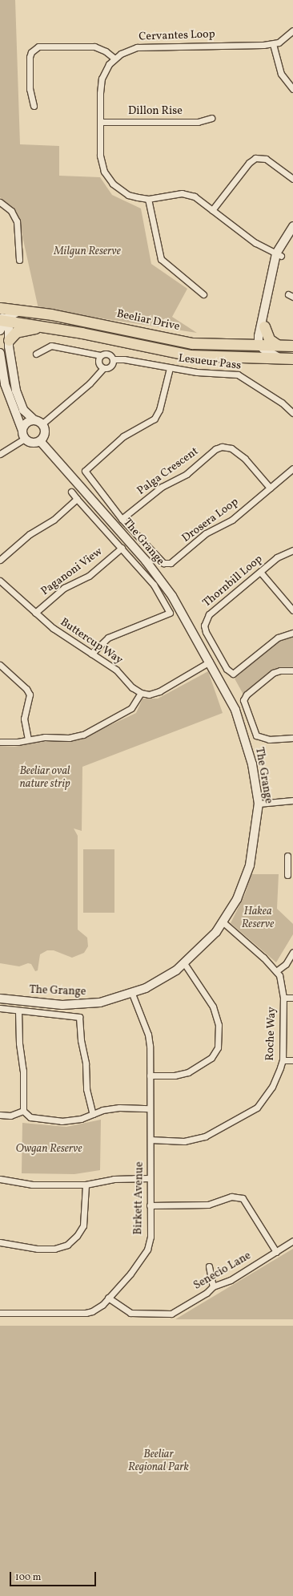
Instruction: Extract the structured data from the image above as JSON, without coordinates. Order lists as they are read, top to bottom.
{
  "streets": {
    "highway": ["Beeliar Drive"],
    "street": [
      "Cervantes Loop",
      "Dillon Rise",
      "Lesueur Pass",
      "Palga Crescent",
      "Drosera Loop",
      "The Grange",
      "Paganoni View",
      "Thornbill Loop",
      "Buttercup Way",
      "Roche Way",
      "Birkett Avenue",
      "Senecio Lane"
    ]
  },
  "crossings": [
    ["Cervantes Loop", "Dillon Rise"],
    ["Lesueur Pass", "Drosera Loop"],
    ["Palga Crescent", "Drosera Loop"],
    ["The Grange", "Roche Way"],
    ["The Grange", "Birkett Avenue"],
    ["Paganoni View", "Buttercup Way"],
    ["Roche Way", "Birkett Avenue"],
    ["Birkett Avenue", "Senecio Lane"]
  ],
  "parks": [
    "Milgun Reserve",
    "Beeliar oval nature strip",
    "Hakea Reserve",
    "Owgan Reserve",
    "Beeliar Regional Park"
  ],
  "scale_bar": "100 m"
}
